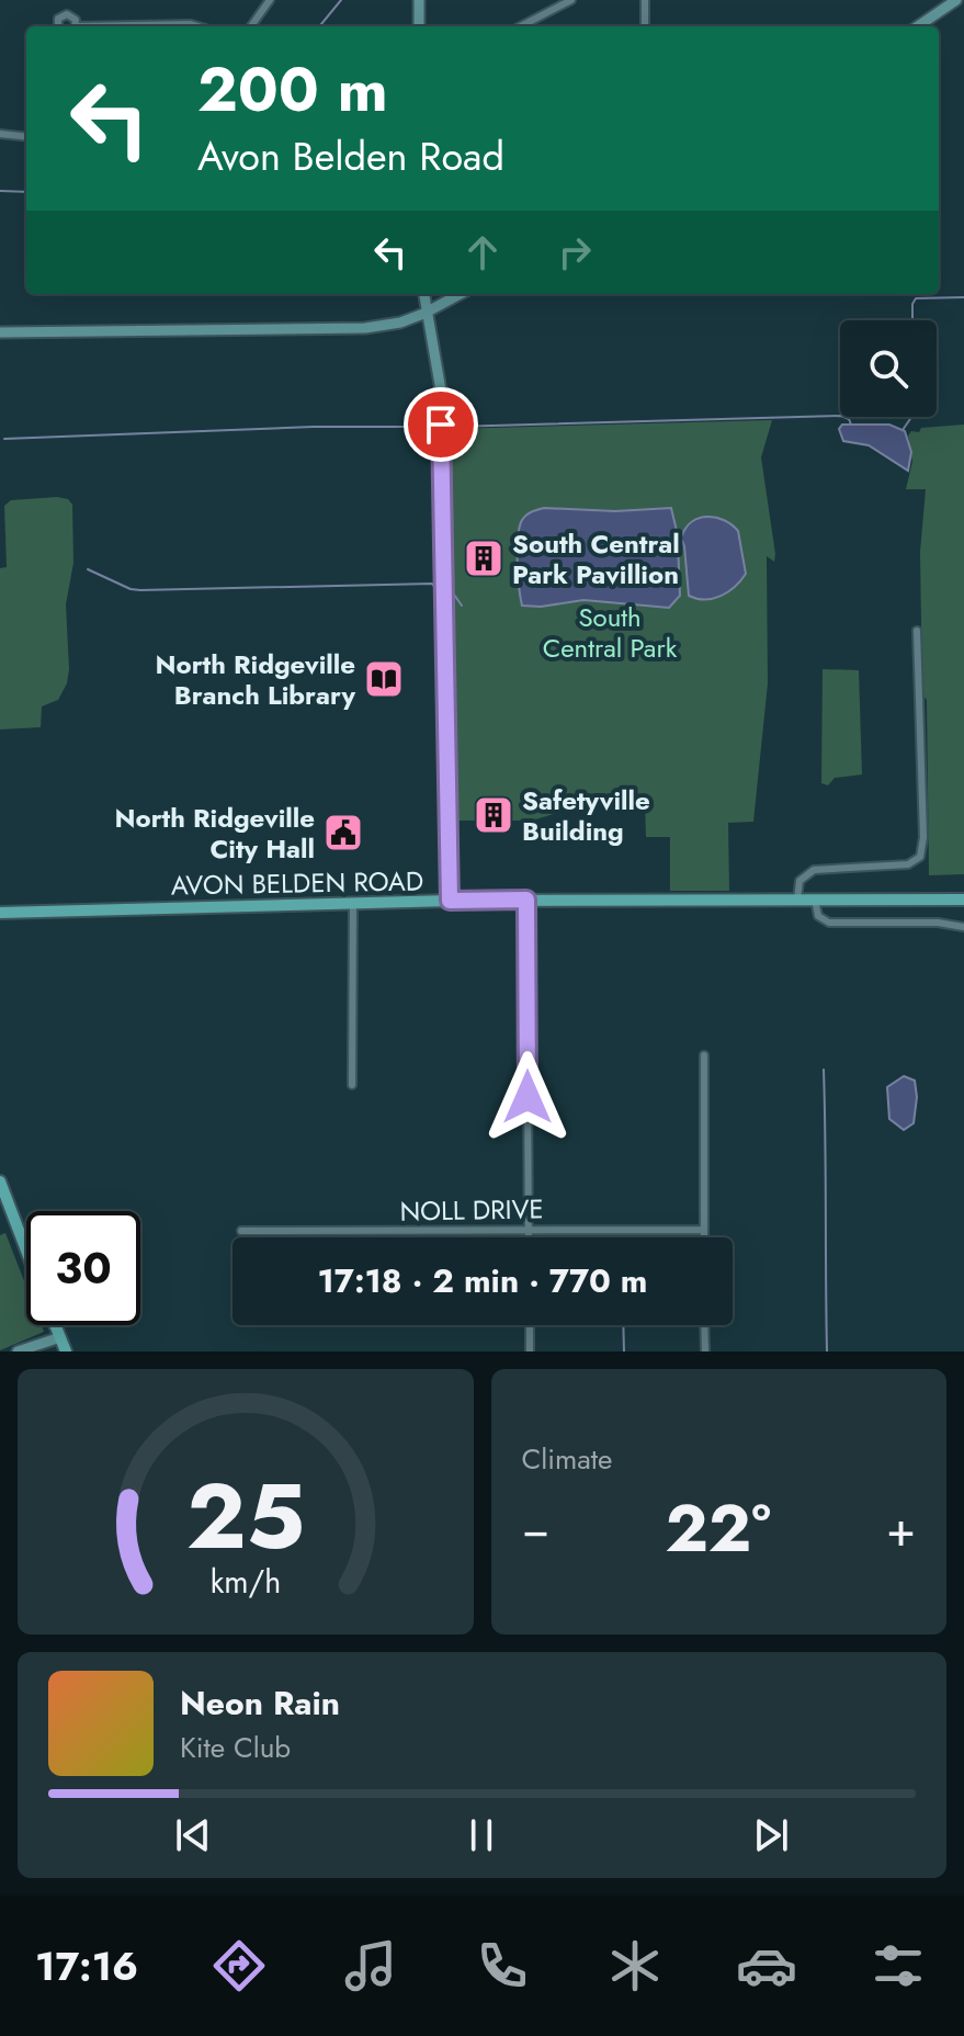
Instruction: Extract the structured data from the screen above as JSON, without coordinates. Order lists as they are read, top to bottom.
{
  "streets": {
    "main road": ["AVON BELDEN ROAD"],
    "street": ["NOLL DRIVE"]
  },
  "parks": ["South Central Park"],
  "places": {
    "building": ["South Central Park Pavillion", "Safetyville Building"],
    "library": ["North Ridgeville Branch Library"],
    "public building": ["North Ridgeville City Hall"]
  },
  "page": {
    "turn": ["200 m", "Avon Belden Road"],
    "limit": "30",
    "trip": "17:18 · 2 min · 770 m",
    "tile": "Climate",
    "heat": ["−", "22°", "+"],
    "song": ["Neon Rain", "Kite Club"],
    "tabs": "17:16",
    "gauge": ["25", "km/h"]
  }
}
